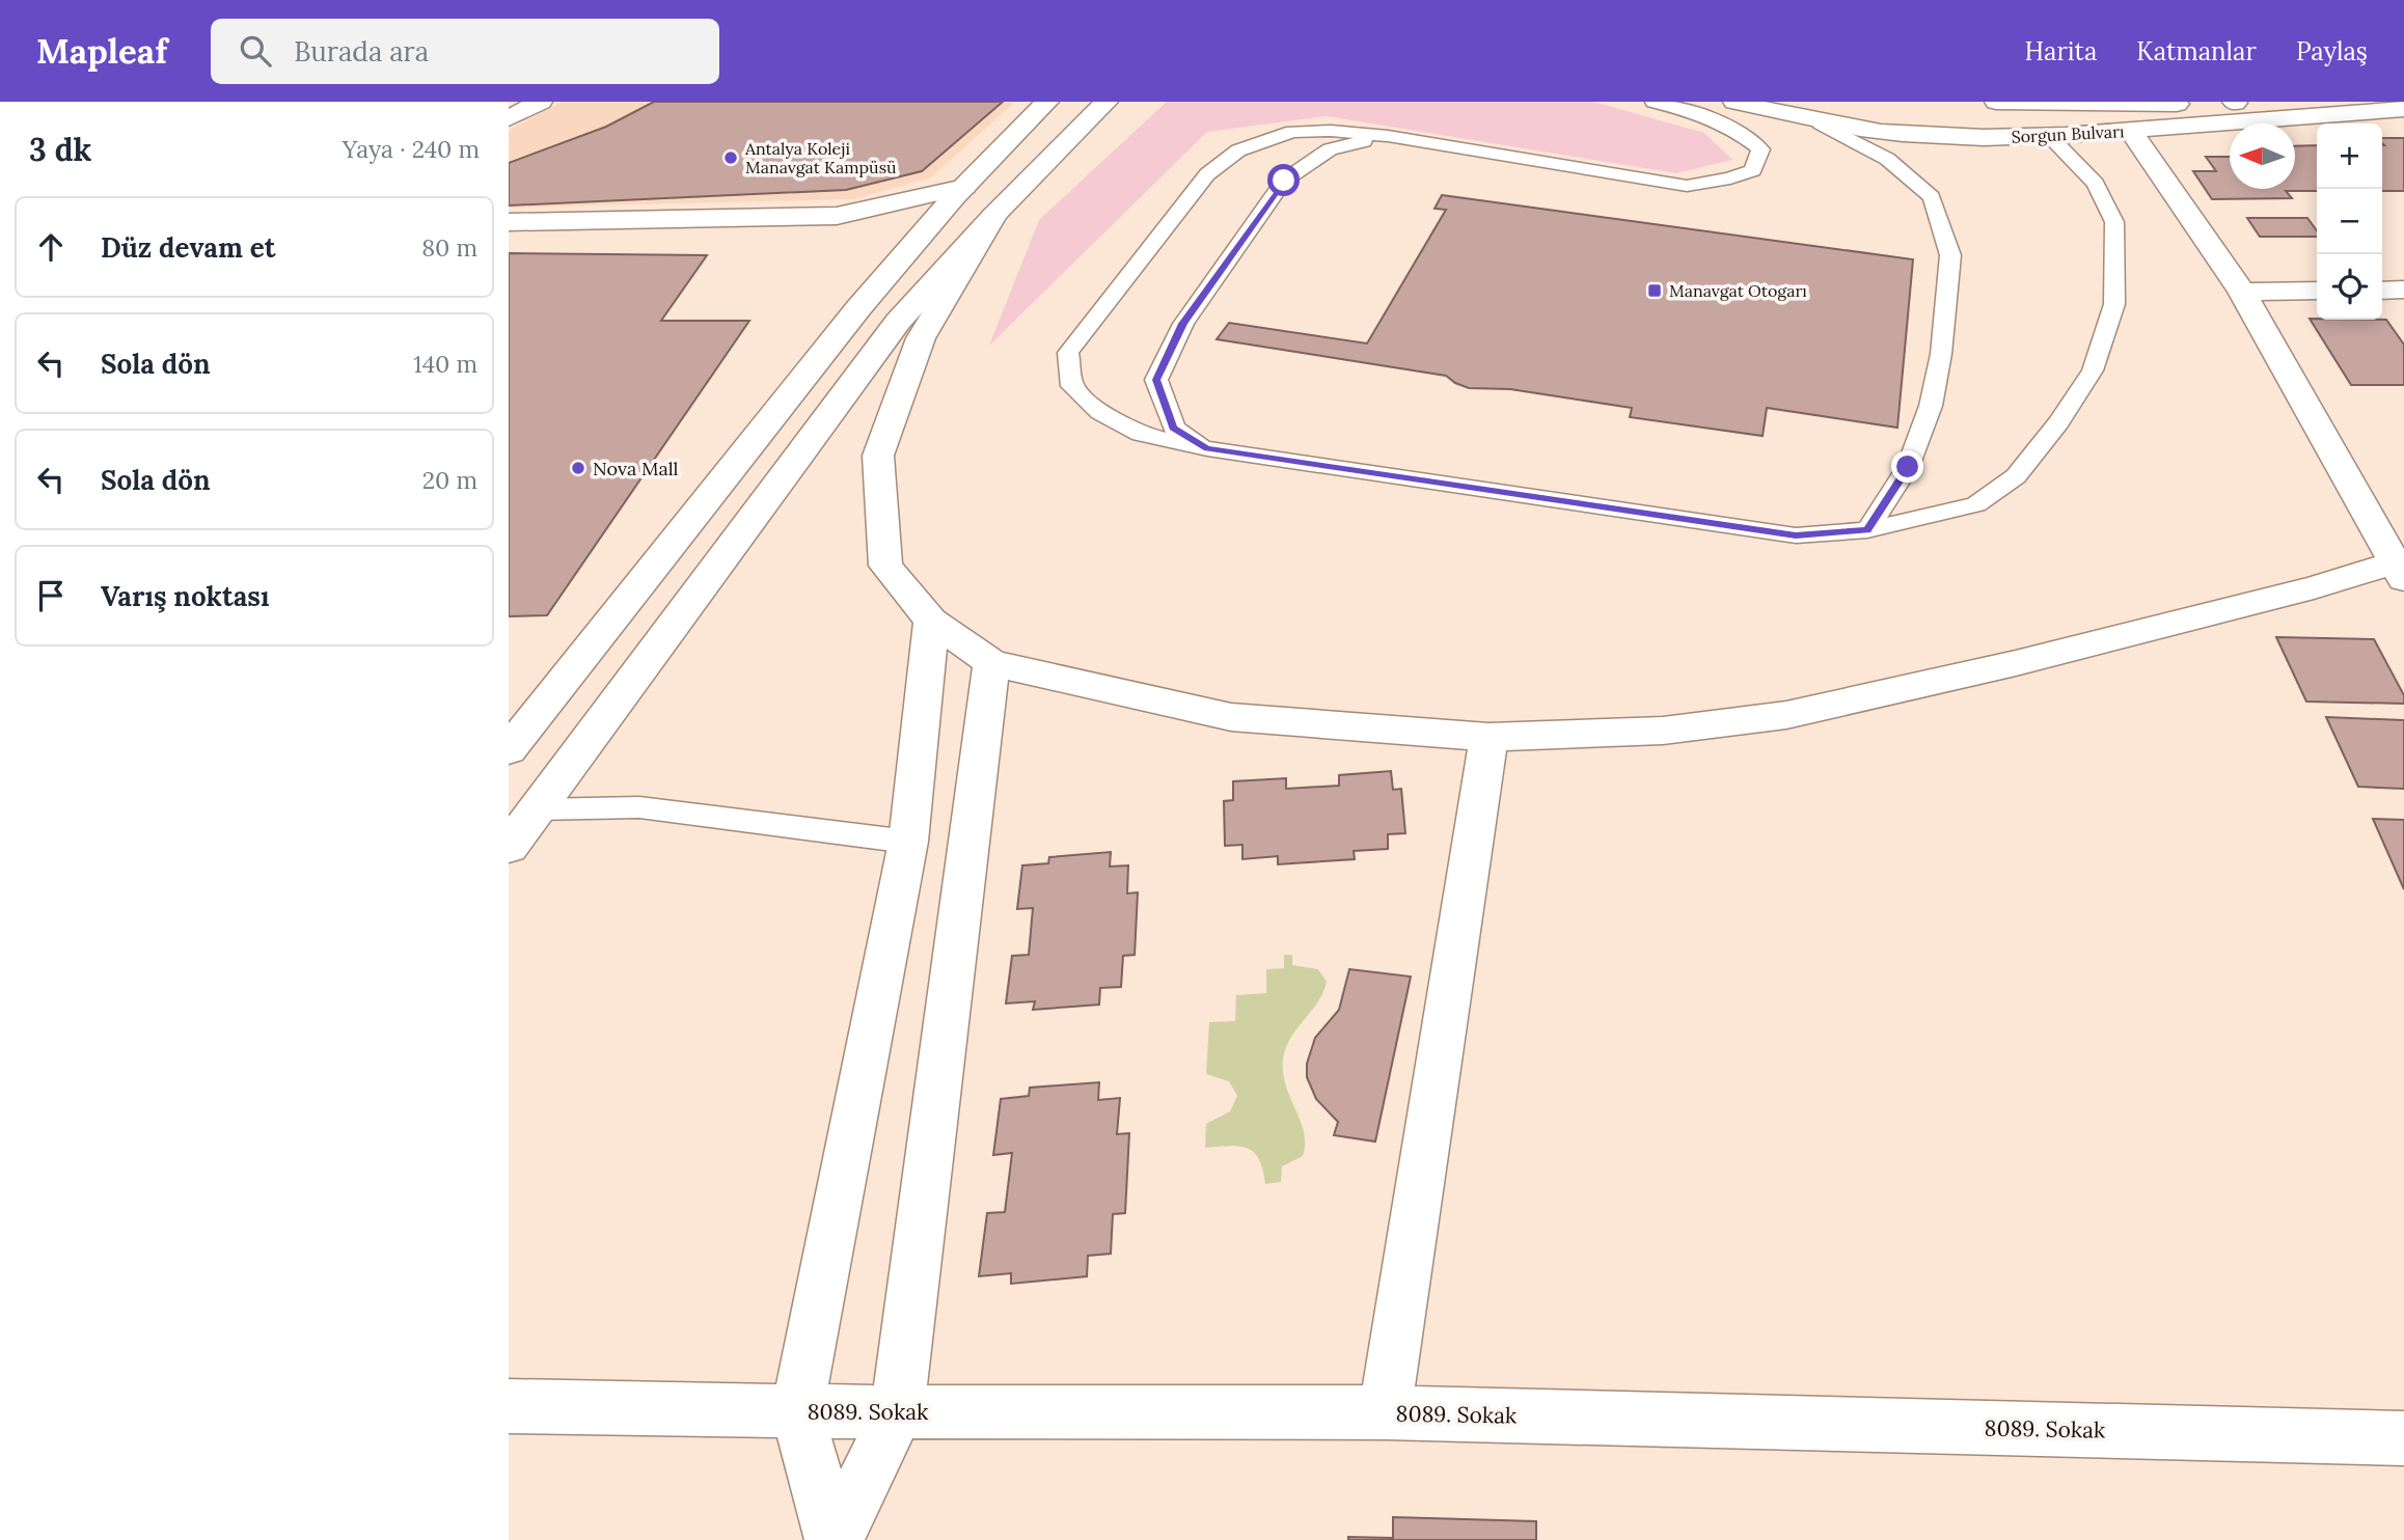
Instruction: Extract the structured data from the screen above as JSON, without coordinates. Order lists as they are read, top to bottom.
{
  "streets": {
    "street": ["Sorgun Bulvarı", "8089. Sokak"]
  },
  "places": {
    "other": ["Antalya Koleji Manavgat Kampüsü", "Nova Mall"],
    "transit": ["Manavgat Otogarı"]
  },
  "north": "left",
  "page": {
    "header": "Mapleaf",
    "search": "Burada ara",
    "nav": ["Harita", "Katmanlar", "Paylaş"],
    "heading": ["3 dk", "Yaya · 240 m"],
    "map_buttons": ["+", "−"],
    "list": [
      ["Düz devam et", "80 m"],
      ["Sola dön", "140 m"],
      ["Sola dön", "20 m"],
      "Varış noktası"
    ]
  }
}
